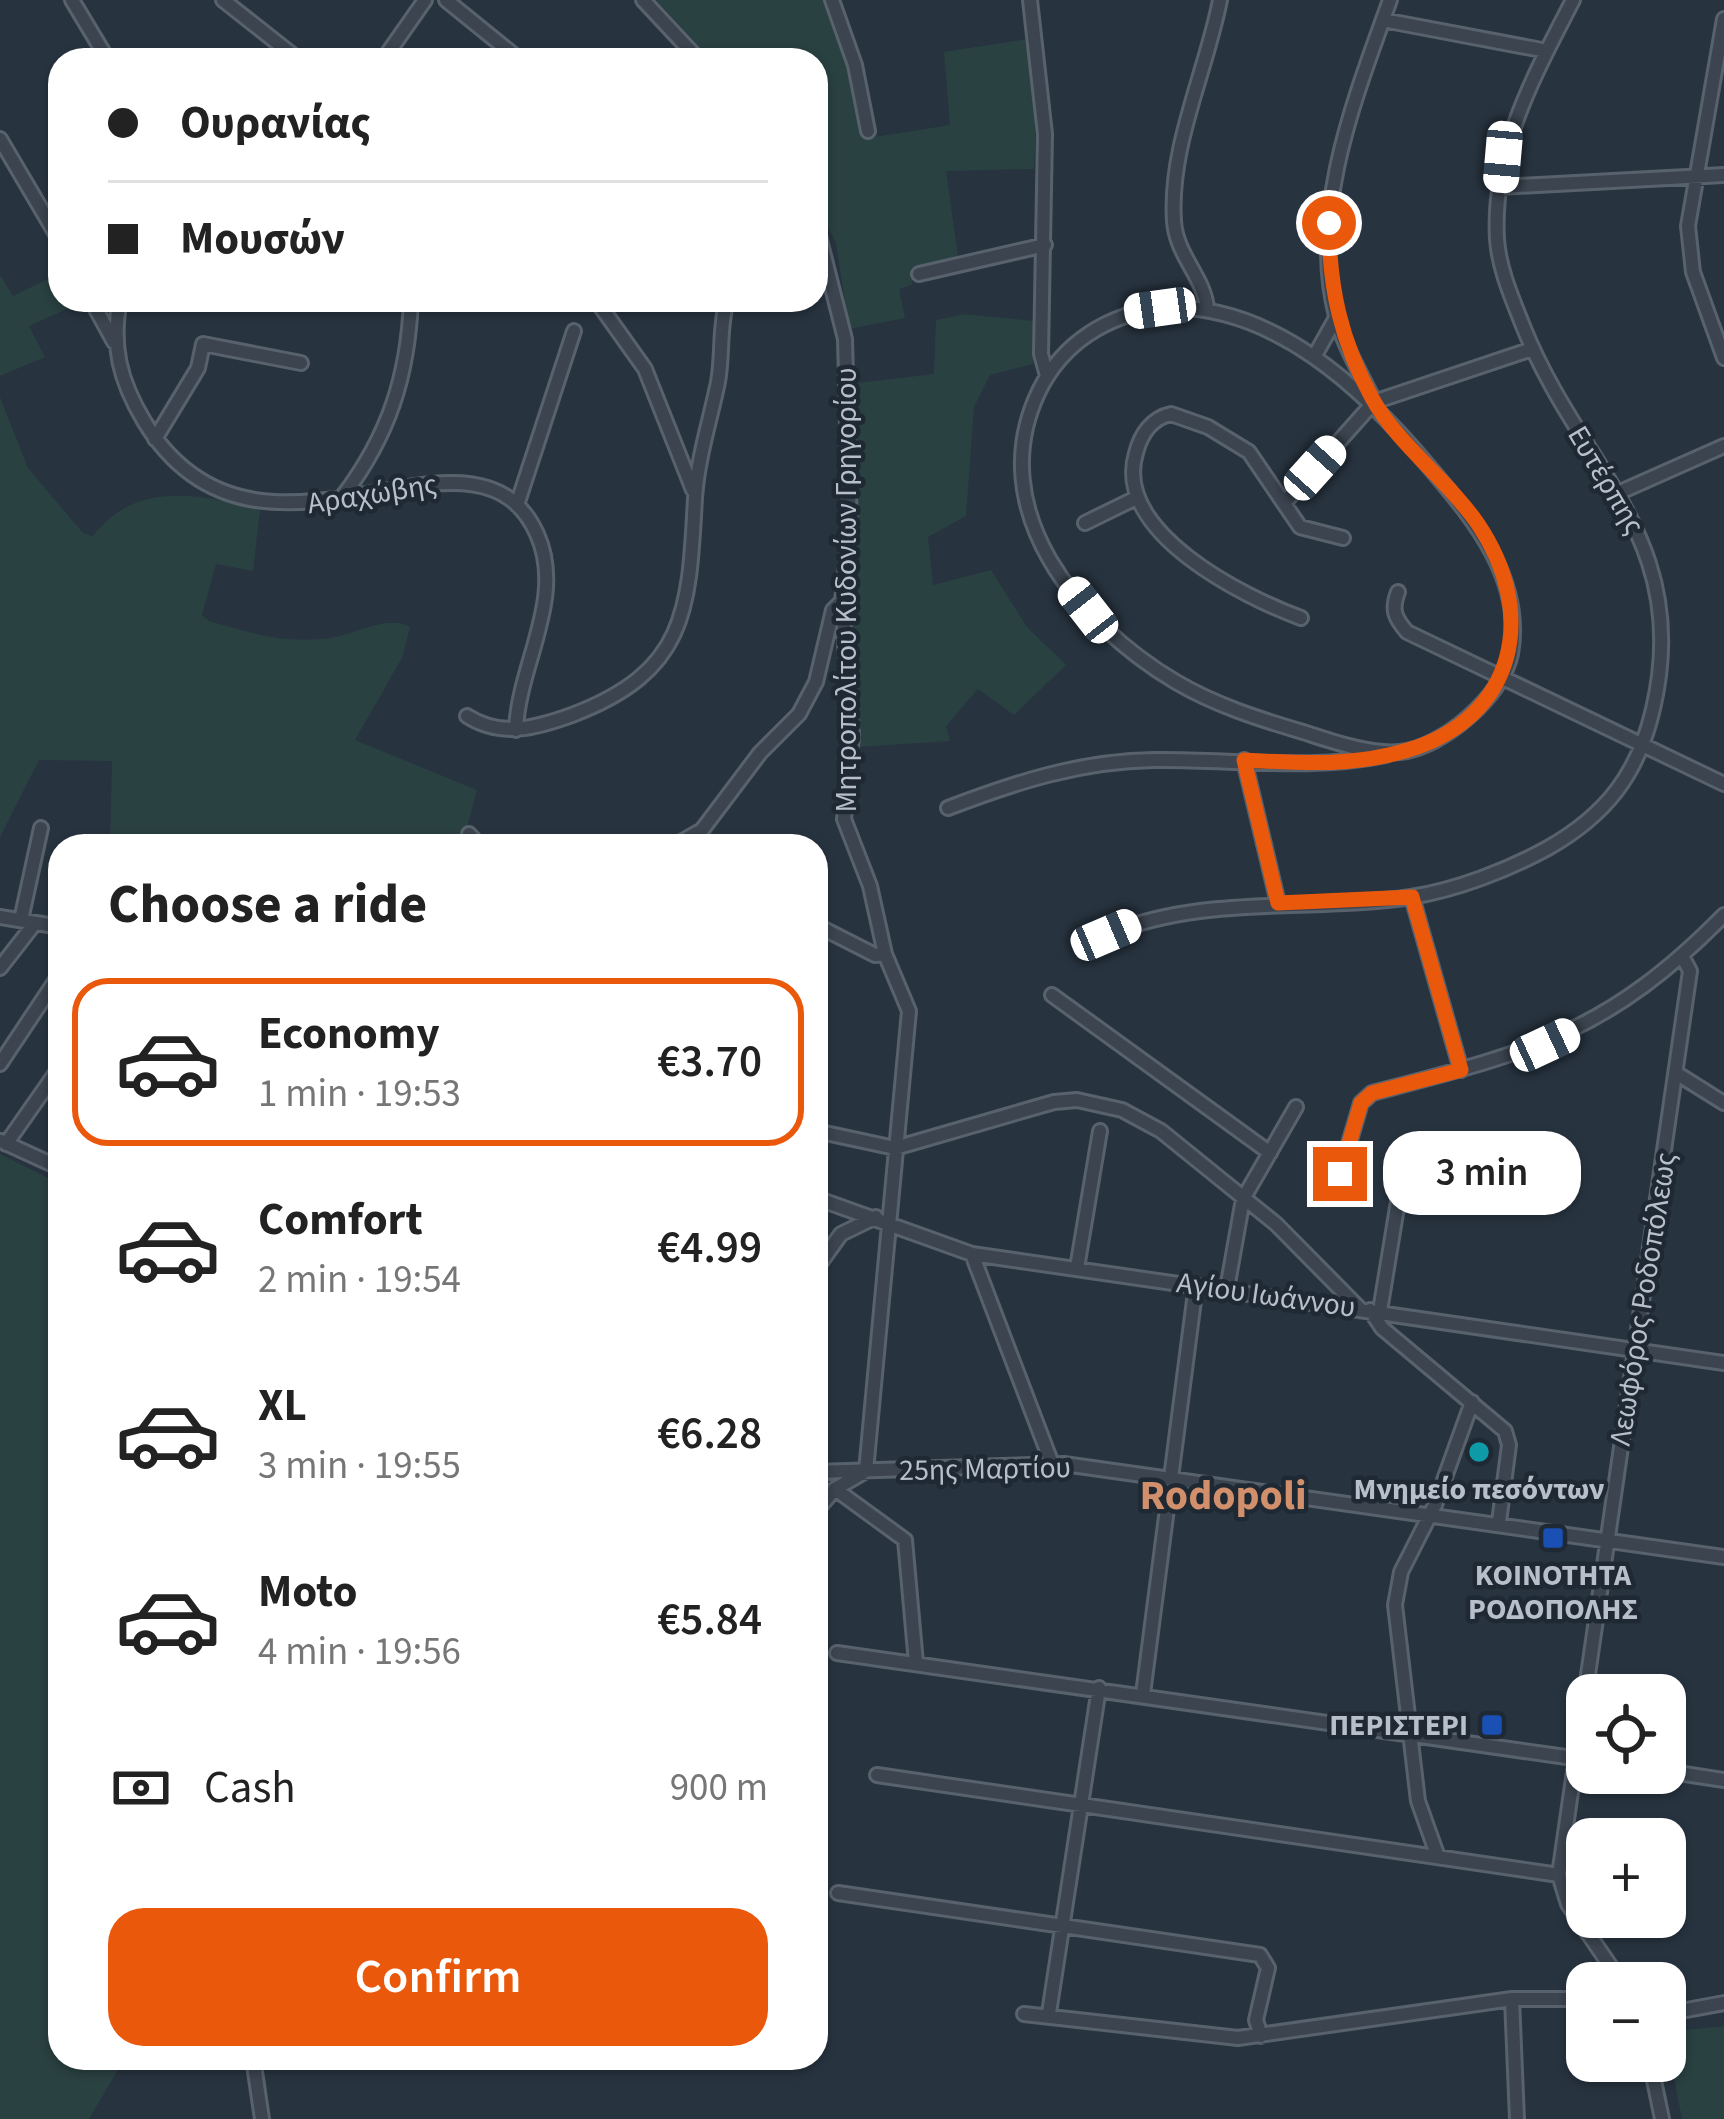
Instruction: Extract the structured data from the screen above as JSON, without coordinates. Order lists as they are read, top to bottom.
{
  "streets": {
    "street": [
      "Ευτέρπης",
      "Αραχώβης",
      "Μητροπολίτου Κυδονίων Γρηγορίου",
      "Αγίου Ιωάννου",
      "Λεωφόρος Ροδοπόλεως",
      "25ης Μαρτίου"
    ]
  },
  "crossings": [
    ["Μητροπολίτου Κυδονίων Γρηγορίου", "Αγίου Ιωάννου"],
    ["Μητροπολίτου Κυδονίων Γρηγορίου", "25ης Μαρτίου"],
    ["Αγίου Ιωάννου", "Λεωφόρος Ροδοπόλεως"],
    ["Λεωφόρος Ροδοπόλεως", "25ης Μαρτίου"]
  ],
  "districts": ["Rodopoli"],
  "places": {
    "other": ["Μνημείο πεσόντων"],
    "transit": ["ΚΟΙΝΟΤΗΤΑ ΡΟΔΟΠΟΛΗΣ", "ΠΕΡΙΣΤΕΡΙ"]
  },
  "page": {
    "banner": ["Ουρανίας", "Μουσών"],
    "heading": "Choose a ride",
    "list": [
      {
        "name": "Economy",
        "note": "1 min · 19:53",
        "value": "€3.70"
      },
      {
        "name": "Comfort",
        "note": "2 min · 19:54",
        "value": "€4.99"
      },
      {
        "name": "XL",
        "note": "3 min · 19:55",
        "value": "€6.28"
      },
      {
        "name": "Moto",
        "note": "4 min · 19:56",
        "value": "€5.84"
      }
    ],
    "bubble": "3 min",
    "map_buttons": ["+", "−"],
    "pay": ["Cash", "900 m"],
    "buttons": "Confirm"
  }
}
